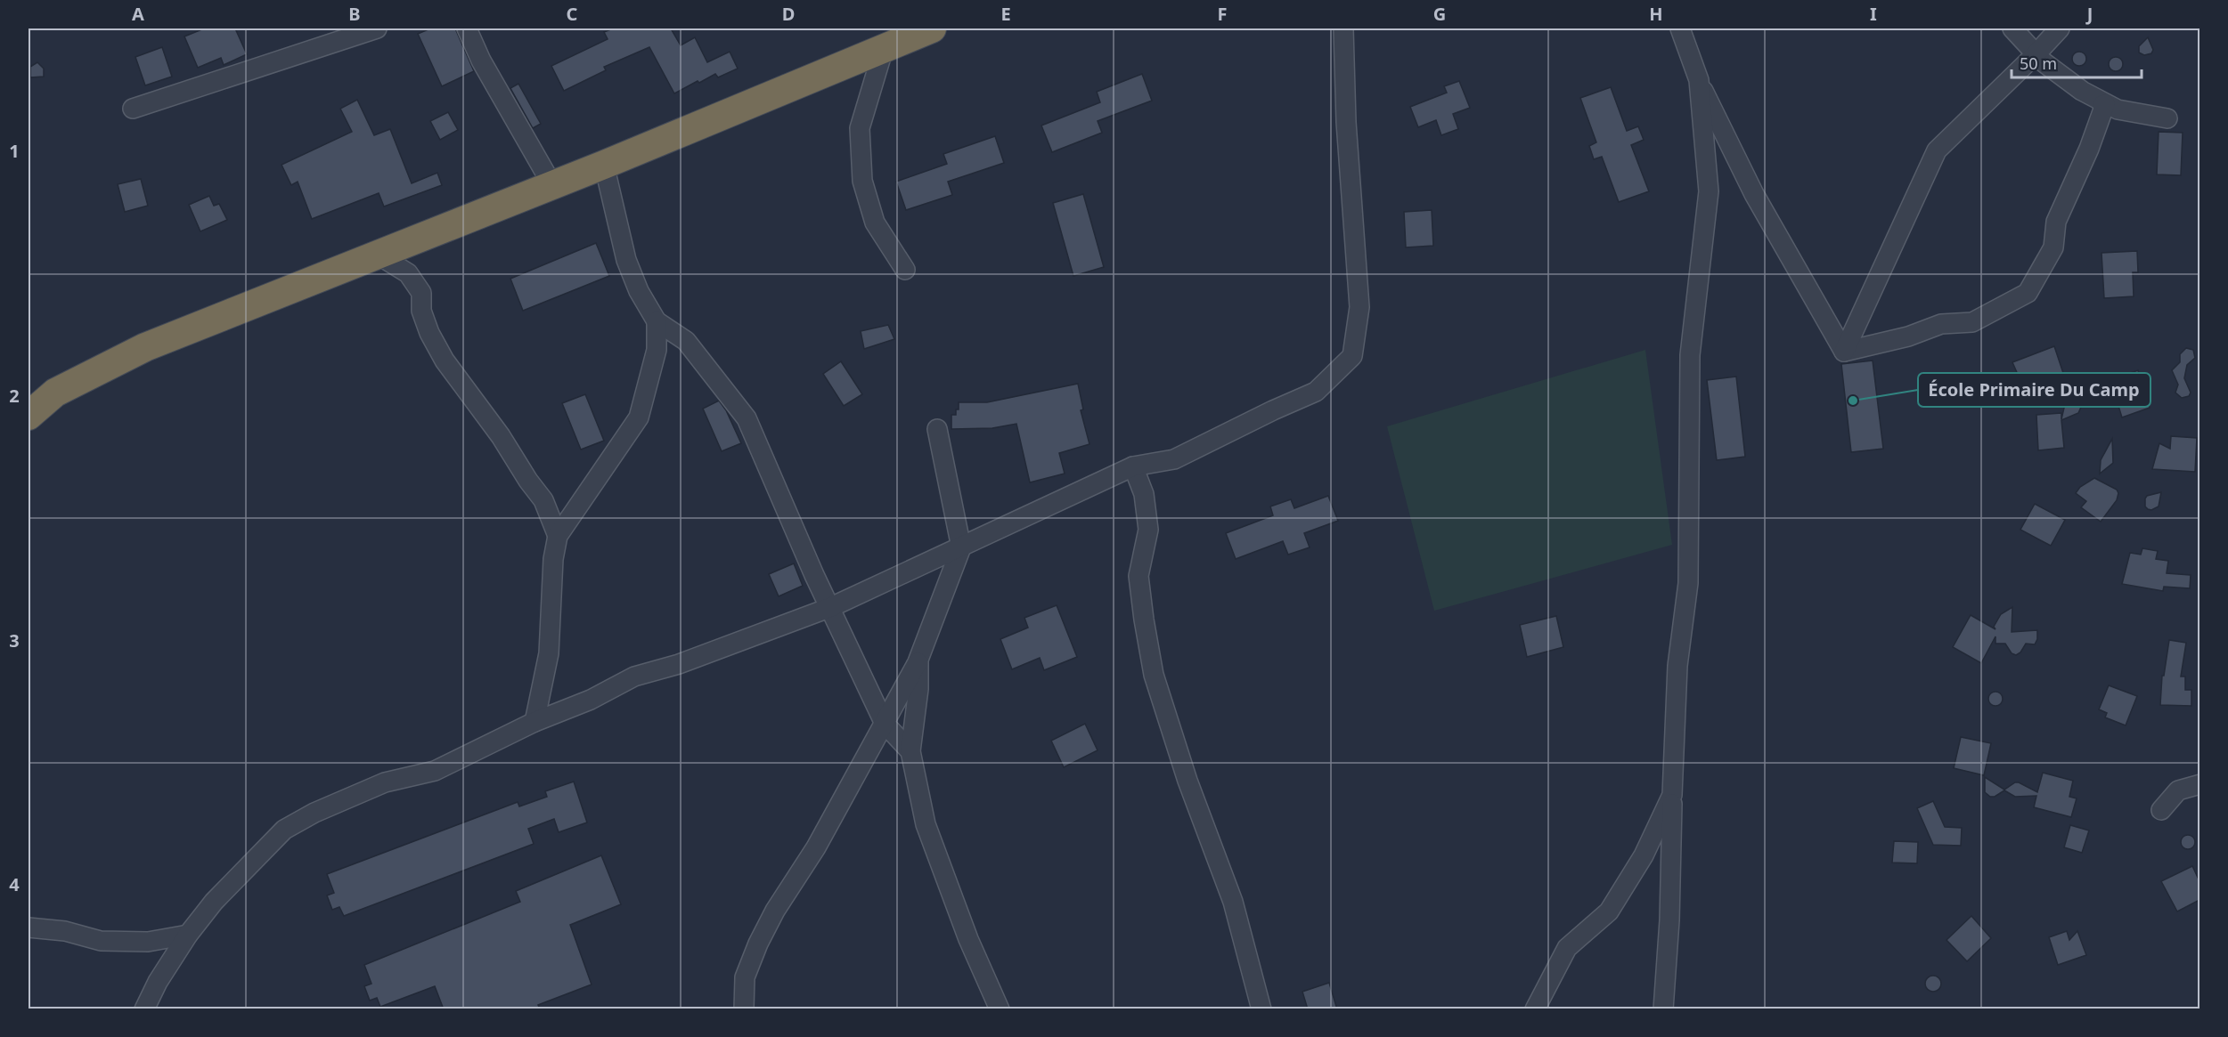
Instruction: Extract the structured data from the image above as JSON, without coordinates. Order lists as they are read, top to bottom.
{
  "places": ["École Primaire Du Camp"],
  "scale_bar": "50 m",
  "grid": {
    "columns": [
      "A",
      "B",
      "C",
      "D",
      "E",
      "F",
      "G",
      "H",
      "I",
      "J"
    ],
    "rows": [
      "1",
      "2",
      "3",
      "4"
    ]
  }
}
